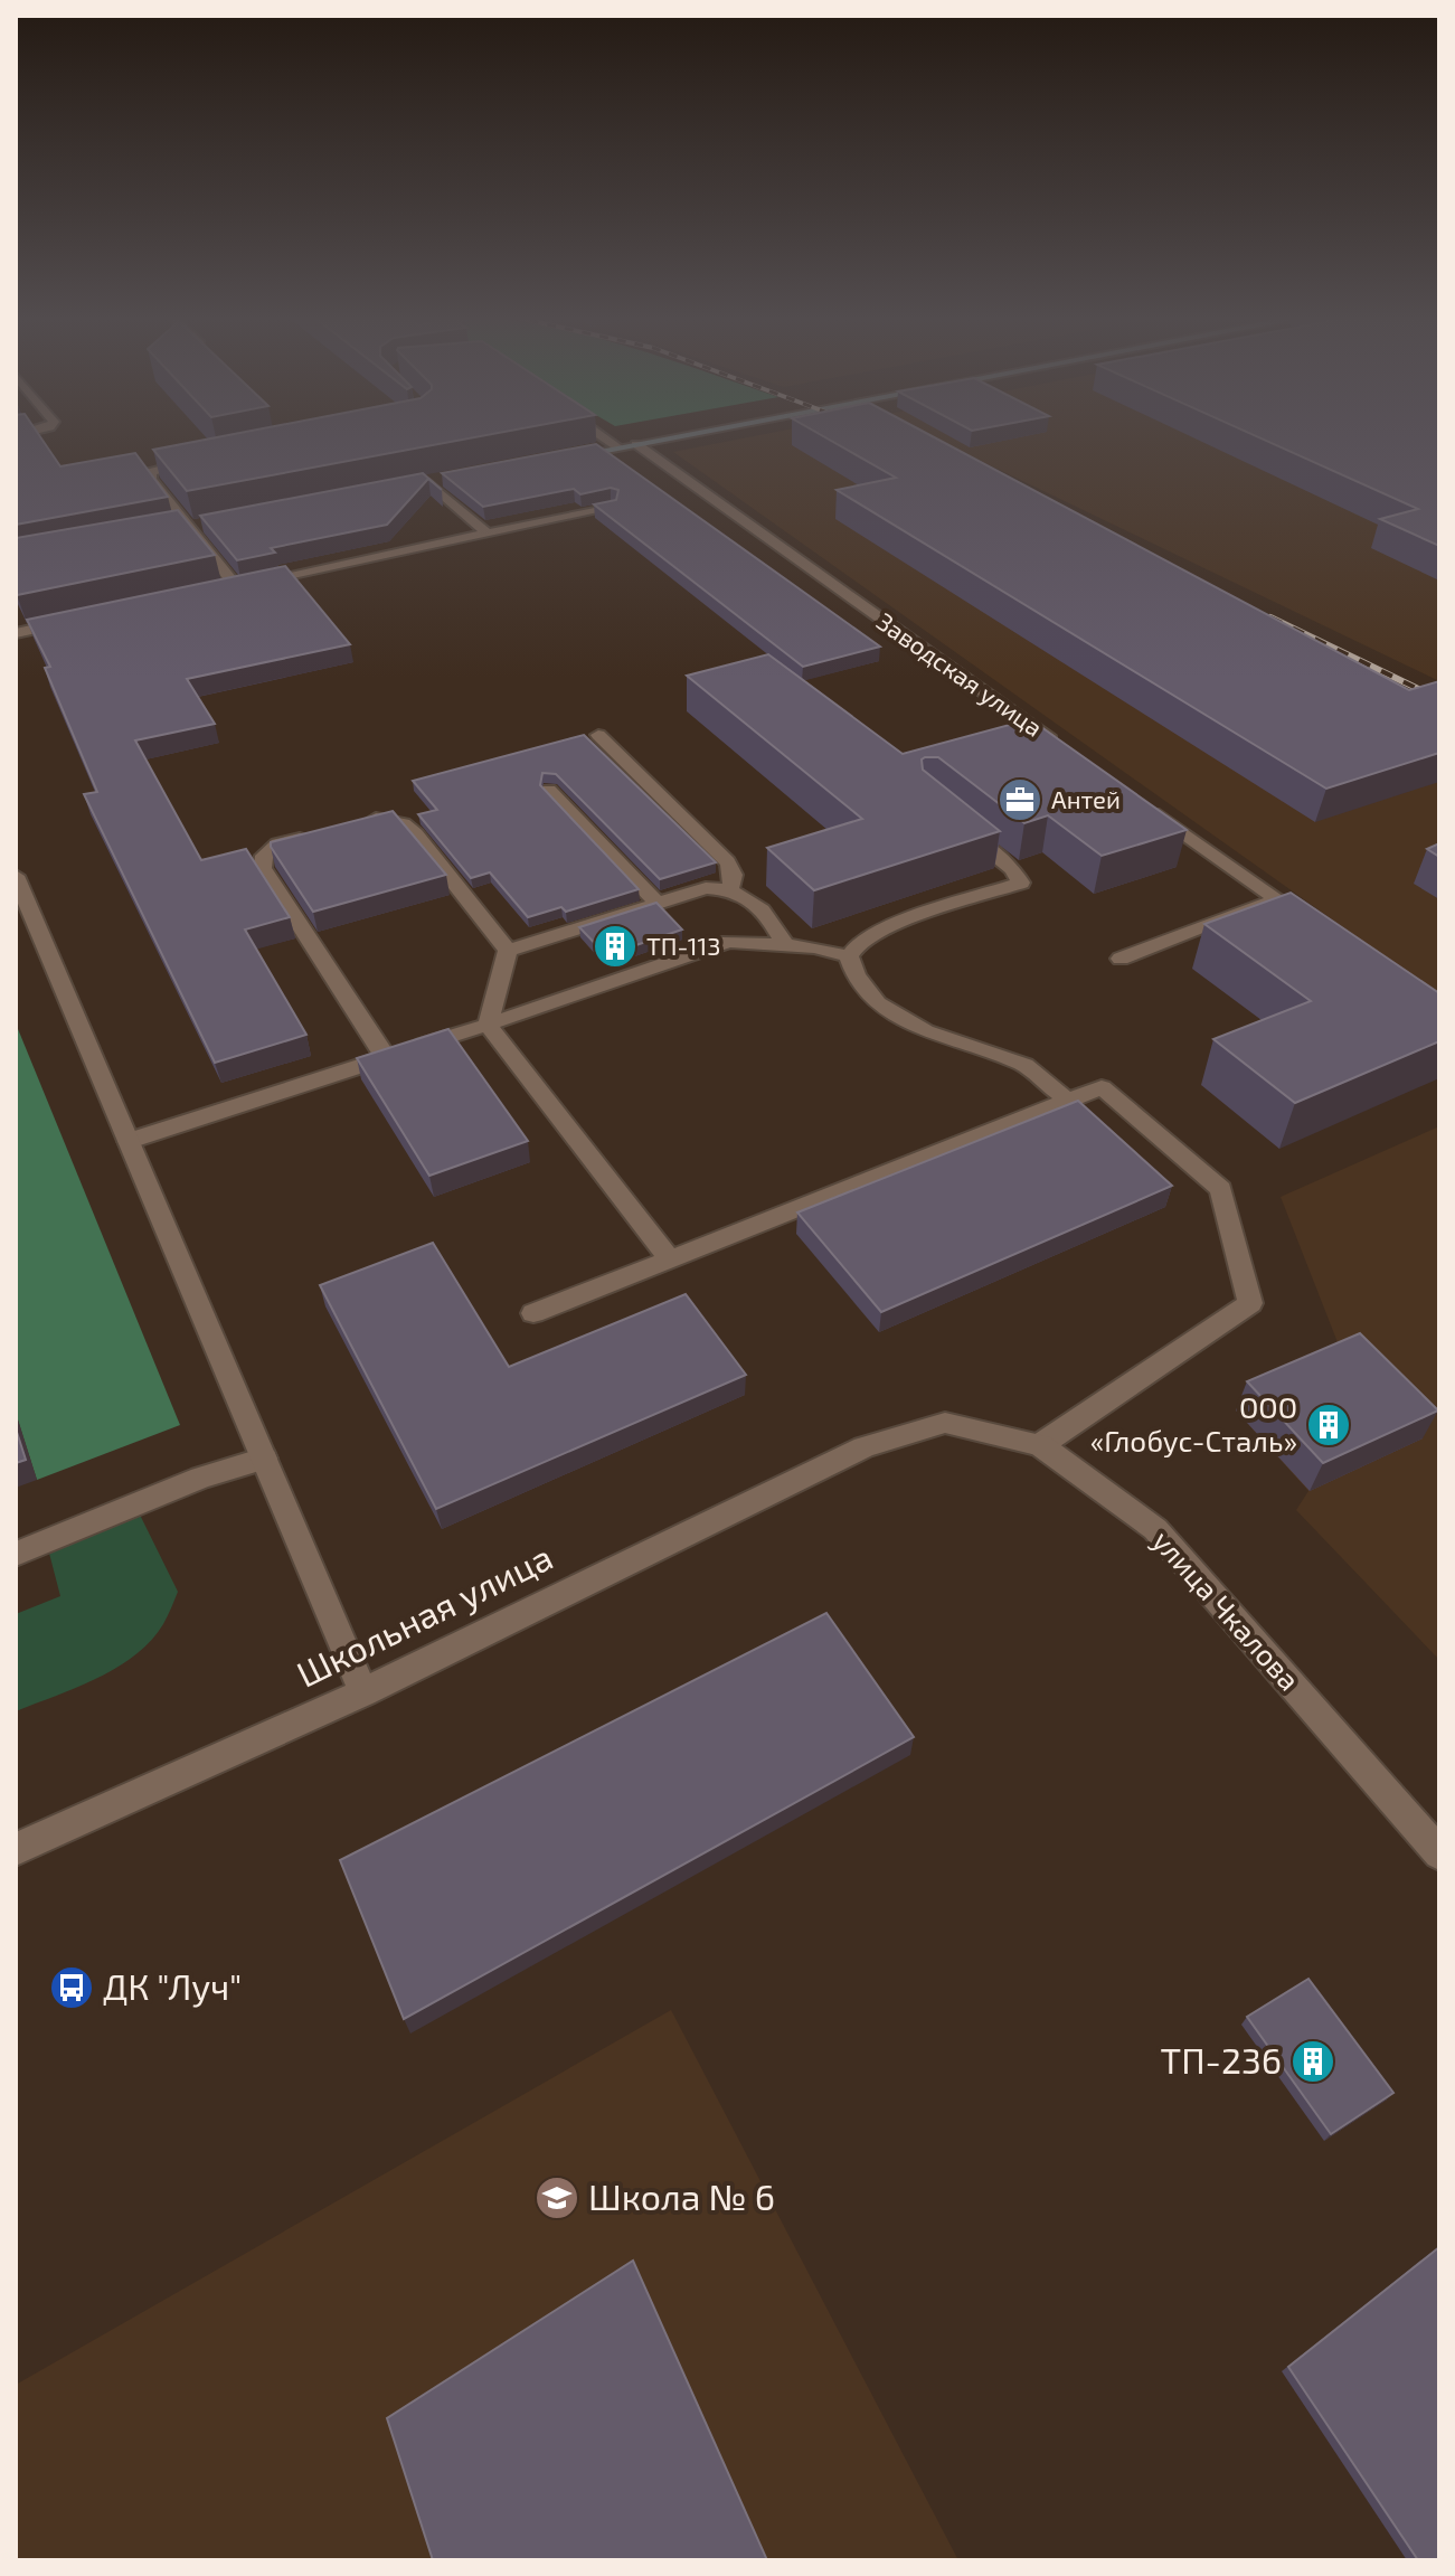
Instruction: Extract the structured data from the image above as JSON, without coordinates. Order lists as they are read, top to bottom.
{
  "streets": {
    "street": ["Заводская улица", "улица Чкалова", "Школьная улица"]
  },
  "crossings": [
    ["улица Чкалова", "Школьная улица"]
  ],
  "places": {
    "office": ["Антей"],
    "building": ["ТП-113", "ООО «Глобус-Сталь»", "ТП-236"],
    "bus stop": ["ДК \"Луч\""],
    "school or university": ["Школа № 6"]
  }
}
